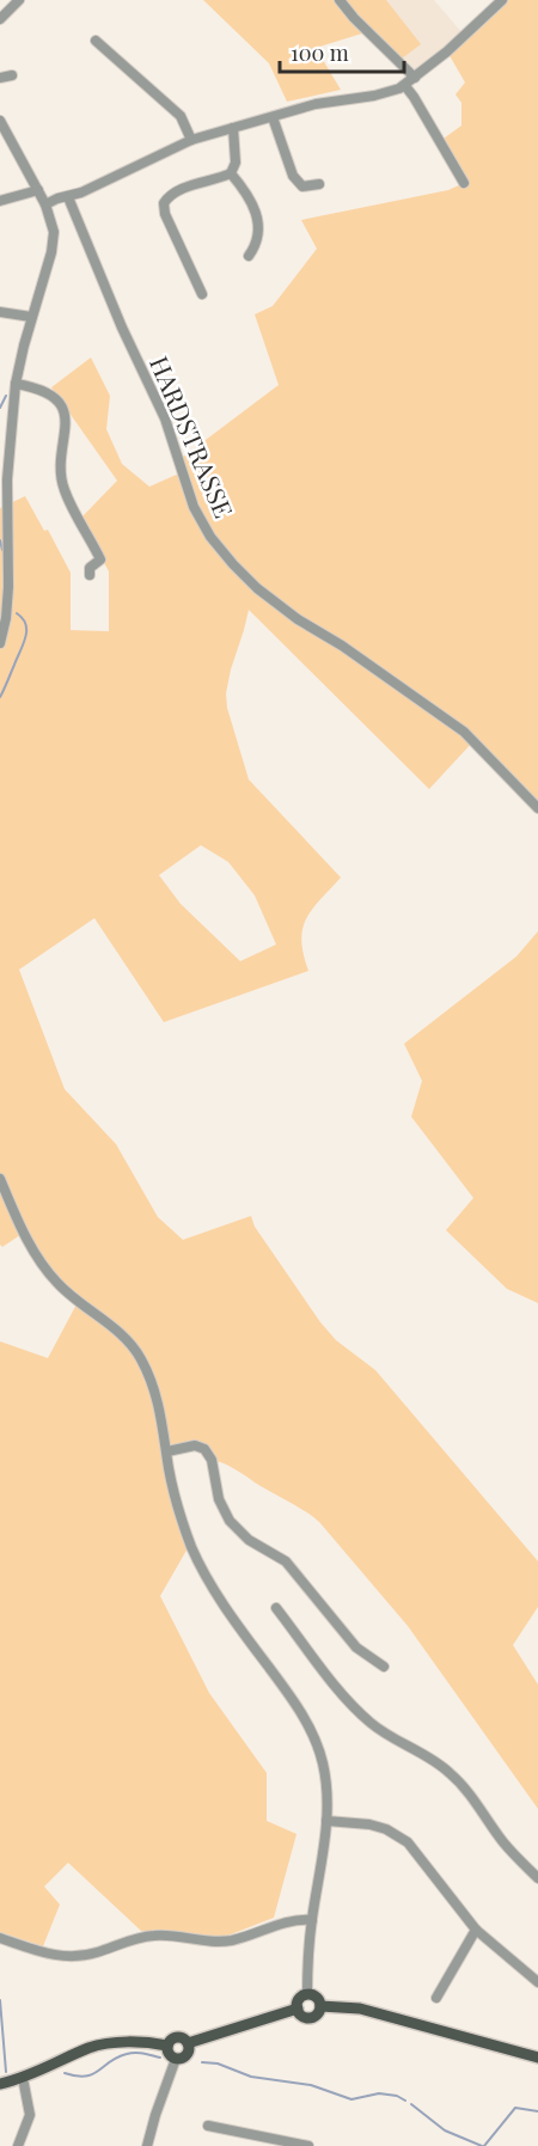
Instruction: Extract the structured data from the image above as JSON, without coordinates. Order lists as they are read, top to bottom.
{
  "streets": {
    "street": ["HARDSTRASSE"]
  },
  "scale_bar": "100 m"
}
